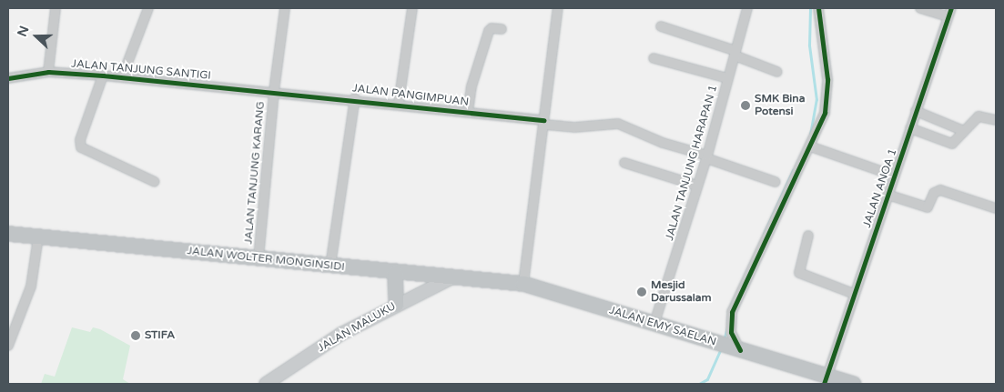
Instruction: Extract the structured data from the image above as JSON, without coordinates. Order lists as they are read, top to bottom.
{
  "streets": {
    "highway": ["JALAN WOLTER MONGINSIDI", "JALAN EMY SAELAN"],
    "main road": ["JALAN MALUKU"],
    "street": [
      "JALAN TANJUNG SANTIGI",
      "JALAN PANGIMPUAN",
      "JALAN TANJUNG HARAPAN 1",
      "JALAN TANJUNG KARANG",
      "JALAN ANOA 1"
    ]
  },
  "crossings": [
    ["JALAN TANJUNG SANTIGI", "JALAN PANGIMPUAN"],
    ["JALAN TANJUNG SANTIGI", "JALAN TANJUNG KARANG"],
    ["JALAN PANGIMPUAN", "JALAN TANJUNG HARAPAN 1"],
    ["JALAN PANGIMPUAN", "JALAN TANJUNG KARANG"],
    ["JALAN TANJUNG HARAPAN 1", "JALAN EMY SAELAN"],
    ["JALAN TANJUNG KARANG", "JALAN WOLTER MONGINSIDI"],
    ["JALAN ANOA 1", "JALAN EMY SAELAN"],
    ["JALAN WOLTER MONGINSIDI", "JALAN EMY SAELAN"],
    ["JALAN WOLTER MONGINSIDI", "JALAN MALUKU"]
  ],
  "places": ["SMK Bina Potensi", "Mesjid Darussalam", "STIFA"],
  "north": "left"
}
